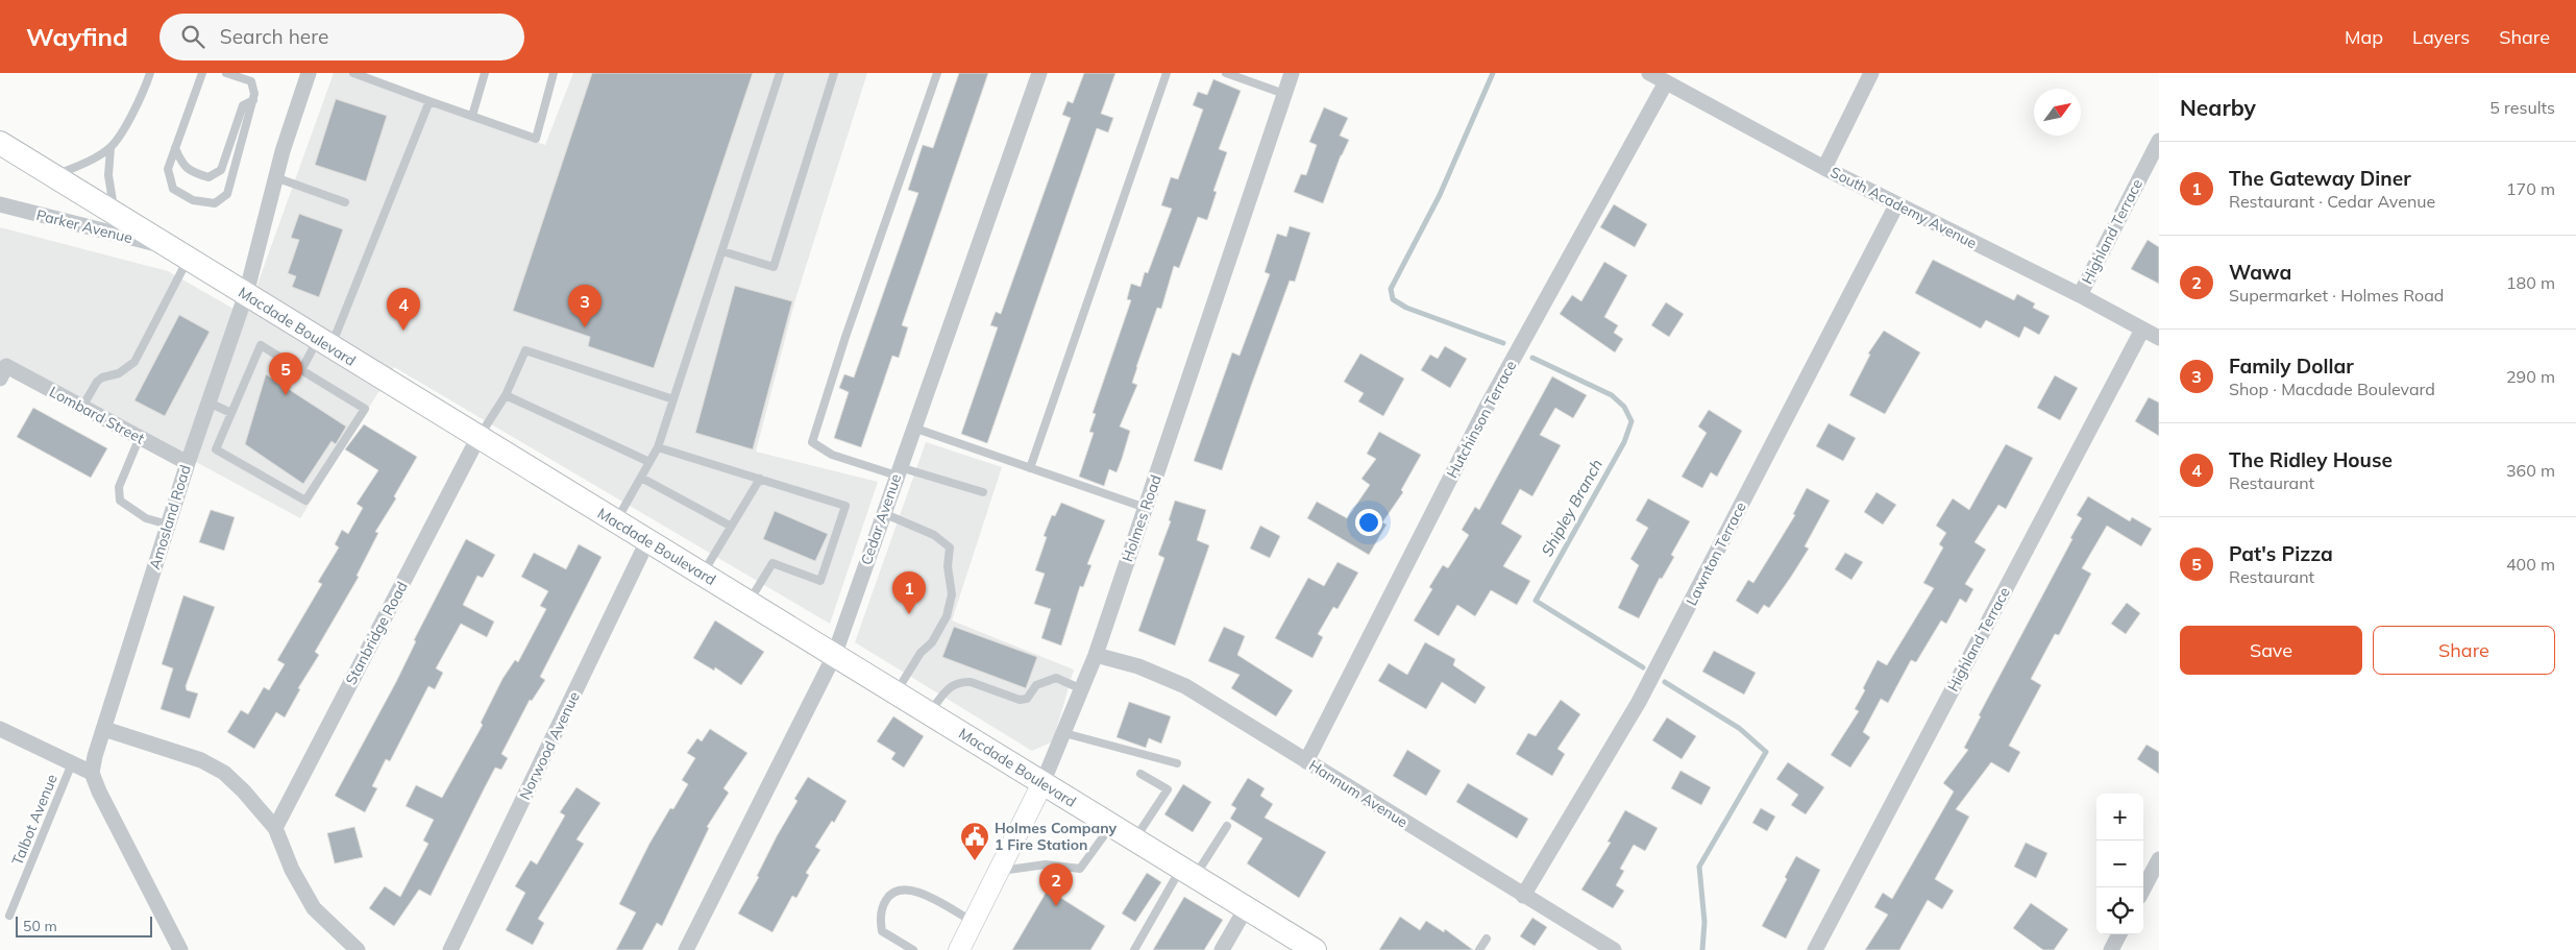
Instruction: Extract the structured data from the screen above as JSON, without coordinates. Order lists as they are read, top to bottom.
{
  "streets": {
    "main road": ["Macdade Boulevard"],
    "street": [
      "South Academy Avenue",
      "Parker Avenue",
      "Highland Terrace",
      "Lombard Street",
      "Hutchinson Terrace",
      "Amosland Road",
      "Holmes Road",
      "Cedar Avenue",
      "Lawnton Terrace",
      "Stanbridge Road",
      "Norwood Avenue",
      "Hannum Avenue"
    ],
    "lane": ["Talbot Avenue"]
  },
  "crossings": [
    ["South Academy Avenue", "Highland Terrace"],
    ["South Academy Avenue", "Hutchinson Terrace"],
    ["South Academy Avenue", "Lawnton Terrace"],
    ["Parker Avenue", "Macdade Boulevard"],
    ["Macdade Boulevard", "Amosland Road"],
    ["Macdade Boulevard", "Holmes Road"],
    ["Macdade Boulevard", "Cedar Avenue"],
    ["Macdade Boulevard", "Stanbridge Road"],
    ["Macdade Boulevard", "Norwood Avenue"],
    ["Lombard Street", "Amosland Road"],
    ["Hutchinson Terrace", "Hannum Avenue"],
    ["Holmes Road", "Hannum Avenue"],
    ["Lawnton Terrace", "Hannum Avenue"]
  ],
  "water": ["Shipley Branch"],
  "places": {
    "public building": ["Holmes Company 1 Fire Station"]
  },
  "scale_bar": "50 m",
  "north": "top right",
  "page": {
    "header": "Wayfind",
    "search": "Search here",
    "nav": ["Map", "Layers", "Share"],
    "heading": ["Nearby", "5 results"],
    "list": [
      {
        "mark": "1",
        "name": "The Gateway Diner",
        "note": "Restaurant · Cedar Avenue",
        "value": "170 m"
      },
      {
        "mark": "2",
        "name": "Wawa",
        "note": "Supermarket · Holmes Road",
        "value": "180 m"
      },
      {
        "mark": "3",
        "name": "Family Dollar",
        "note": "Shop · Macdade Boulevard",
        "value": "290 m"
      },
      {
        "mark": "4",
        "name": "The Ridley House",
        "note": "Restaurant",
        "value": "360 m"
      },
      {
        "mark": "5",
        "name": "Pat's Pizza",
        "note": "Restaurant",
        "value": "400 m"
      }
    ],
    "pins": [
      "3",
      "4",
      "5",
      "1",
      "2"
    ],
    "buttons": ["Save", "Share"],
    "map_buttons": ["+", "−"],
    "scale": "50 m"
  }
}
